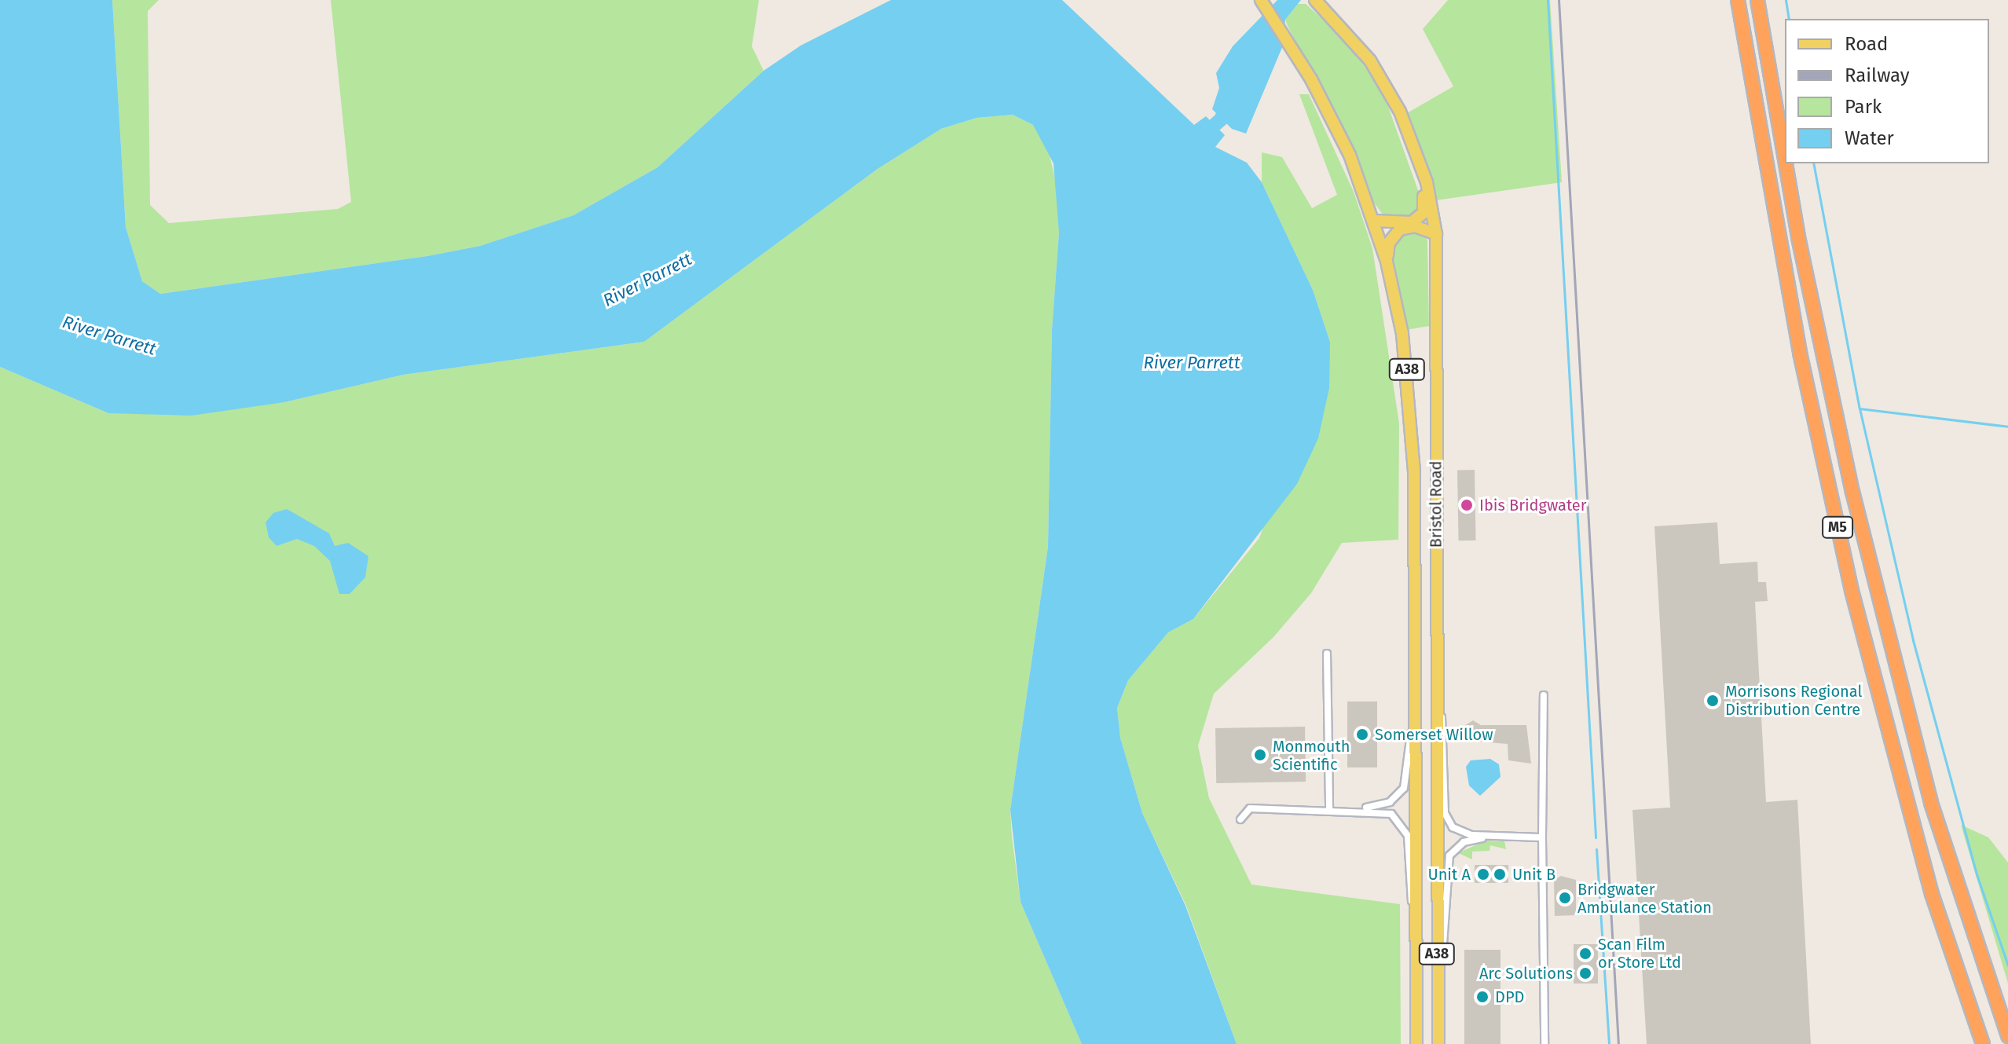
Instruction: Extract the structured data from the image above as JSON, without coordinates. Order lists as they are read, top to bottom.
{
  "streets": {
    "highway": ["M5"],
    "main road": ["A38", "Bristol Road"]
  },
  "water": ["River Parrett"],
  "places": [
    "Ibis Bridgwater",
    "Morrisons Regional Distribution Centre",
    "Somerset Willow",
    "Monmouth Scientific",
    "Unit A",
    "Unit B",
    "Bridgwater Ambulance Station",
    "Scan Film or Store Ltd",
    "Arc Solutions",
    "DPD"
  ],
  "legend": [
    "Road",
    "Railway",
    "Park",
    "Water"
  ]
}
